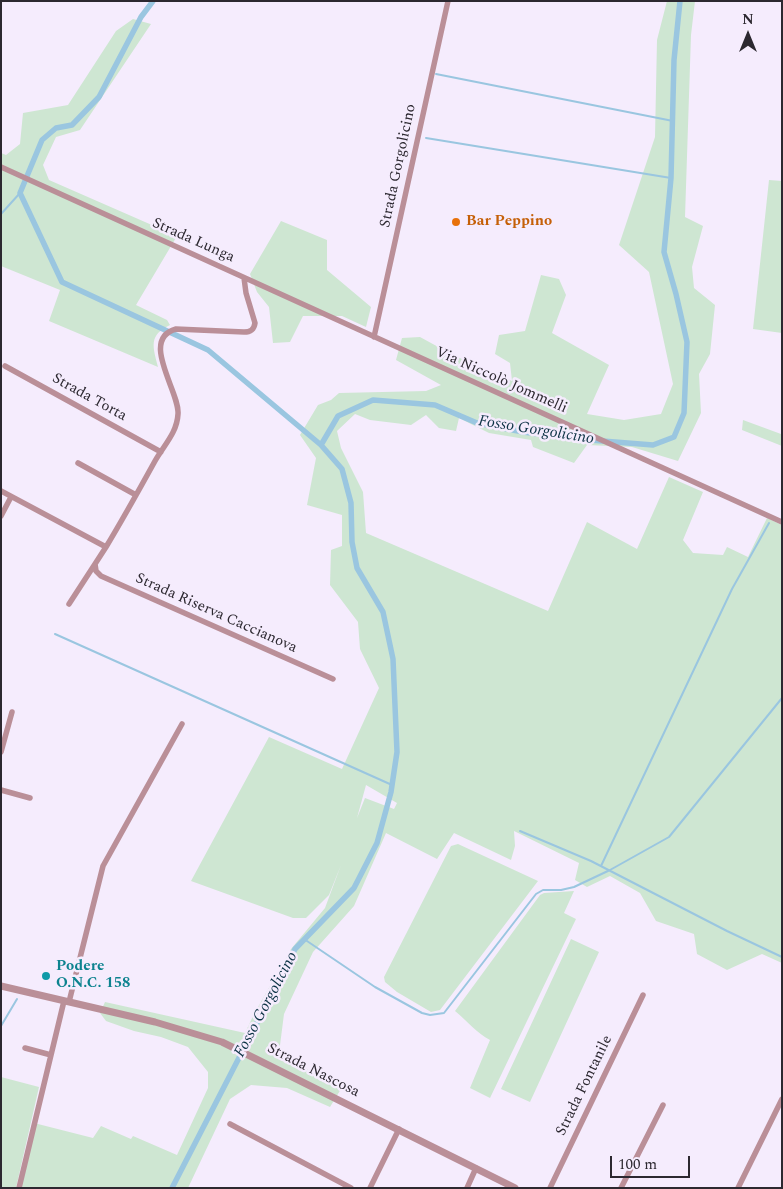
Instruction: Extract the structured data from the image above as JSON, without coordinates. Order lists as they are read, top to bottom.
{
  "streets": {
    "street": [
      "Strada Gorgolicino",
      "Strada Lunga",
      "Via Niccolò Jommelli",
      "Strada Torta",
      "Strada Riserva Caccianova",
      "Strada Nascosa",
      "Strada Fontanile"
    ]
  },
  "crossings": [
    ["Strada Gorgolicino", "Strada Lunga"],
    ["Strada Gorgolicino", "Via Niccolò Jommelli"],
    ["Strada Lunga", "Via Niccolò Jommelli"]
  ],
  "water": ["Fosso Gorgolicino"],
  "places": ["Bar Peppino", "Podere O.N.C. 158"],
  "scale_bar": "100 m",
  "north": "top"
}
